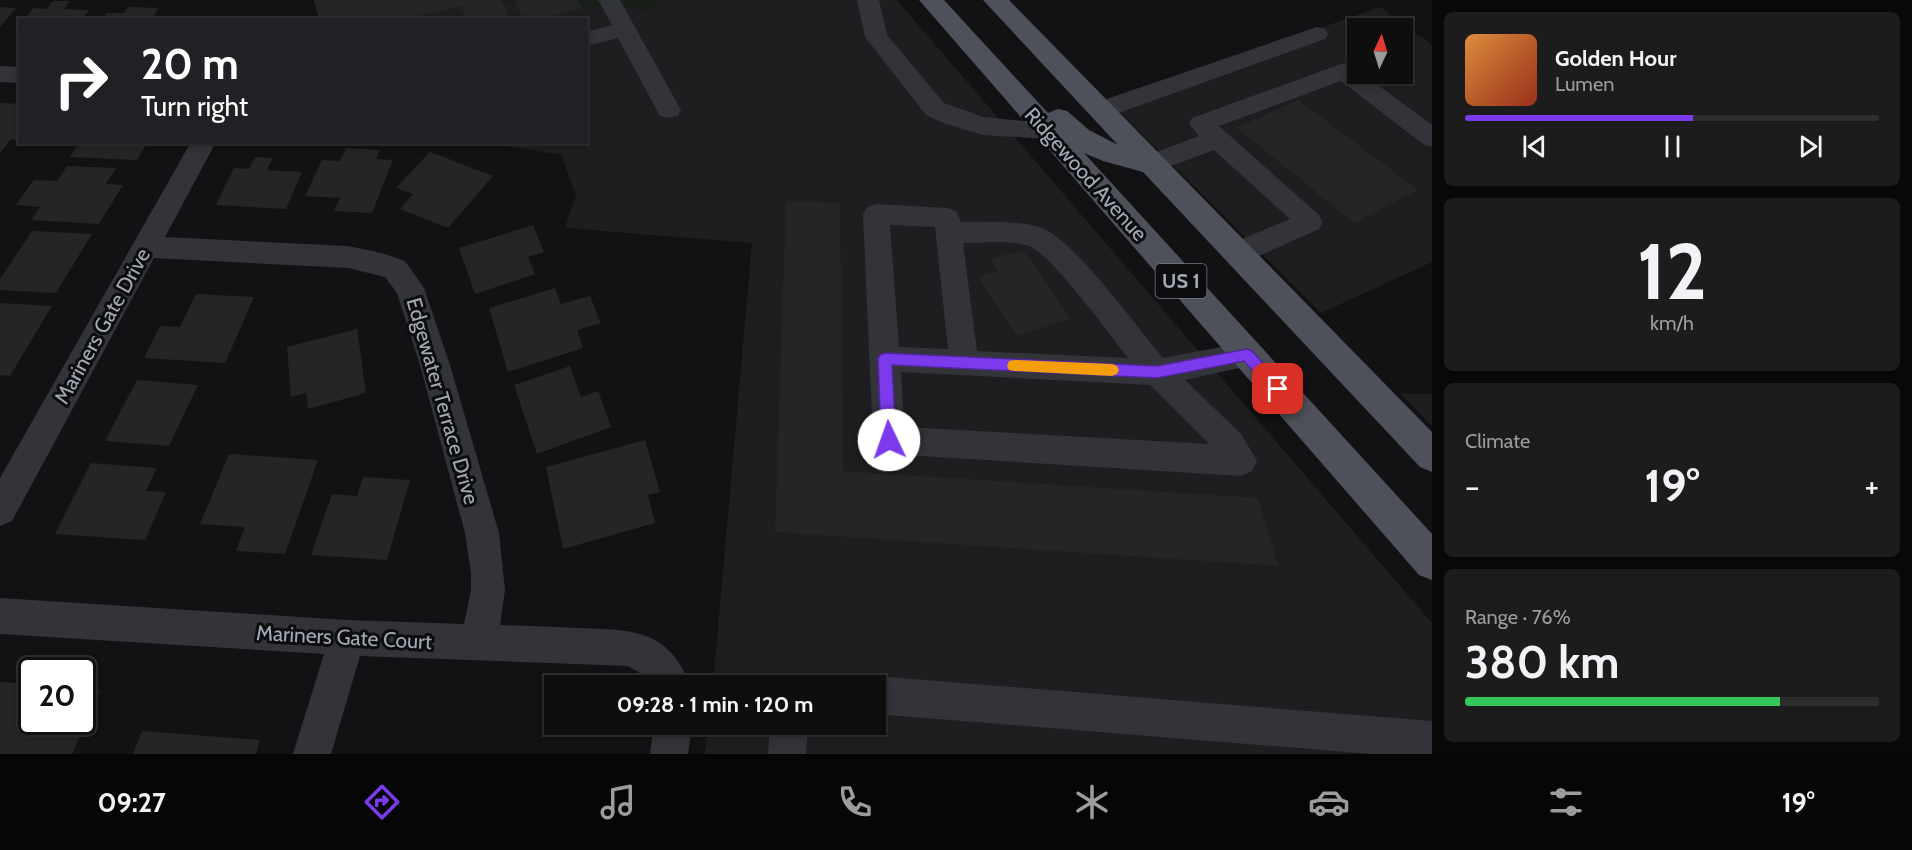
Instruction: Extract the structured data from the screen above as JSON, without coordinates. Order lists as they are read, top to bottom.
{
  "streets": {
    "main road": ["Ridgewood Avenue", "US 1"],
    "street": ["Mariners Gate Drive", "Edgewater Terrace Drive", "Mariners Gate Court"]
  },
  "crossings": [
    ["Mariners Gate Drive", "Edgewater Terrace Drive"],
    ["Edgewater Terrace Drive", "Mariners Gate Court"]
  ],
  "north": "top",
  "page": {
    "turn": ["20 m", "Turn right"],
    "song": ["Golden Hour", "Lumen"],
    "tile": [
      ["12", "km/h"],
      "Climate",
      ["Range · 76%", "380 km"]
    ],
    "heat": ["−", "19°", "+"],
    "limit": "20",
    "trip": "09:28 · 1 min · 120 m",
    "tabs": ["09:27", "19°"]
  }
}
